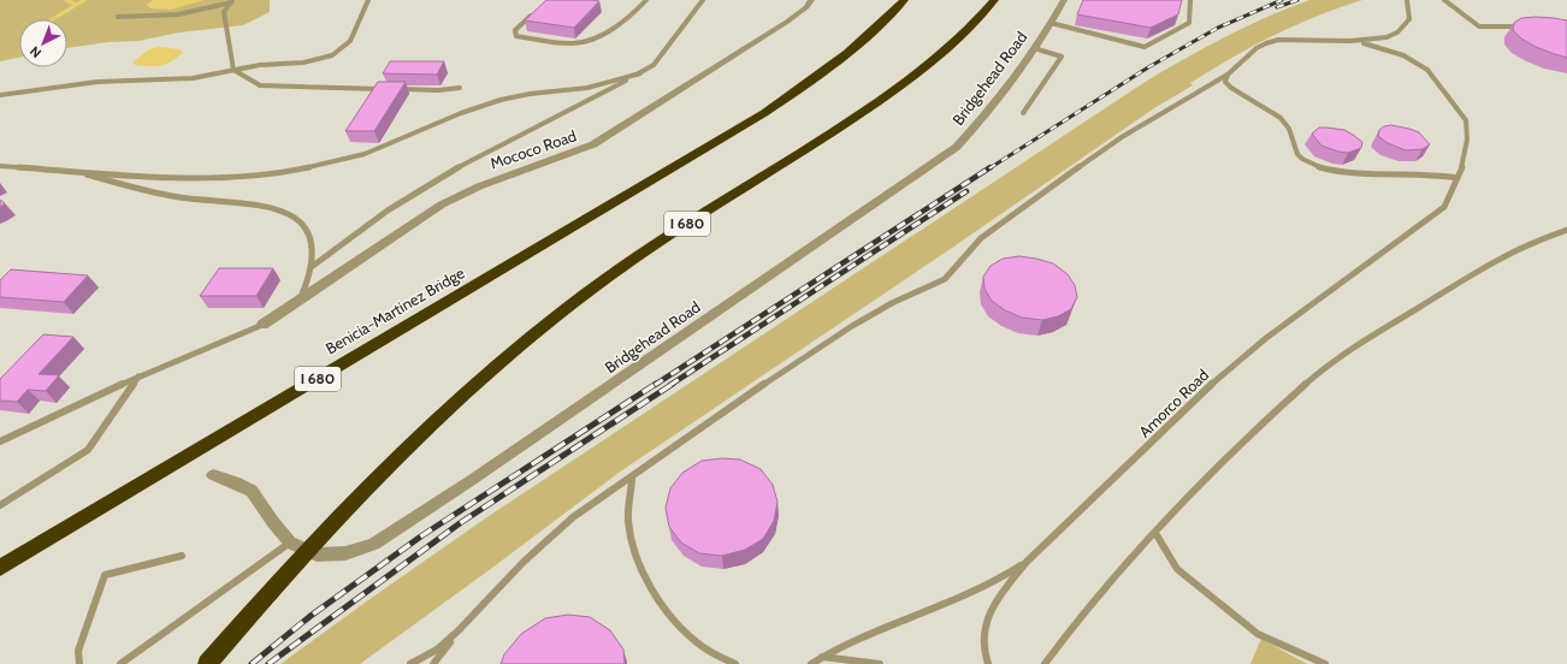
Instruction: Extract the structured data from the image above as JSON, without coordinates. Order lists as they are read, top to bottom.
{
  "streets": {
    "highway": ["I 680", "Benicia-Martinez Bridge"],
    "street": ["Bridgehead Road", "Mococo Road"],
    "lane": ["Amorco Road"]
  },
  "north": "bottom left"
}
